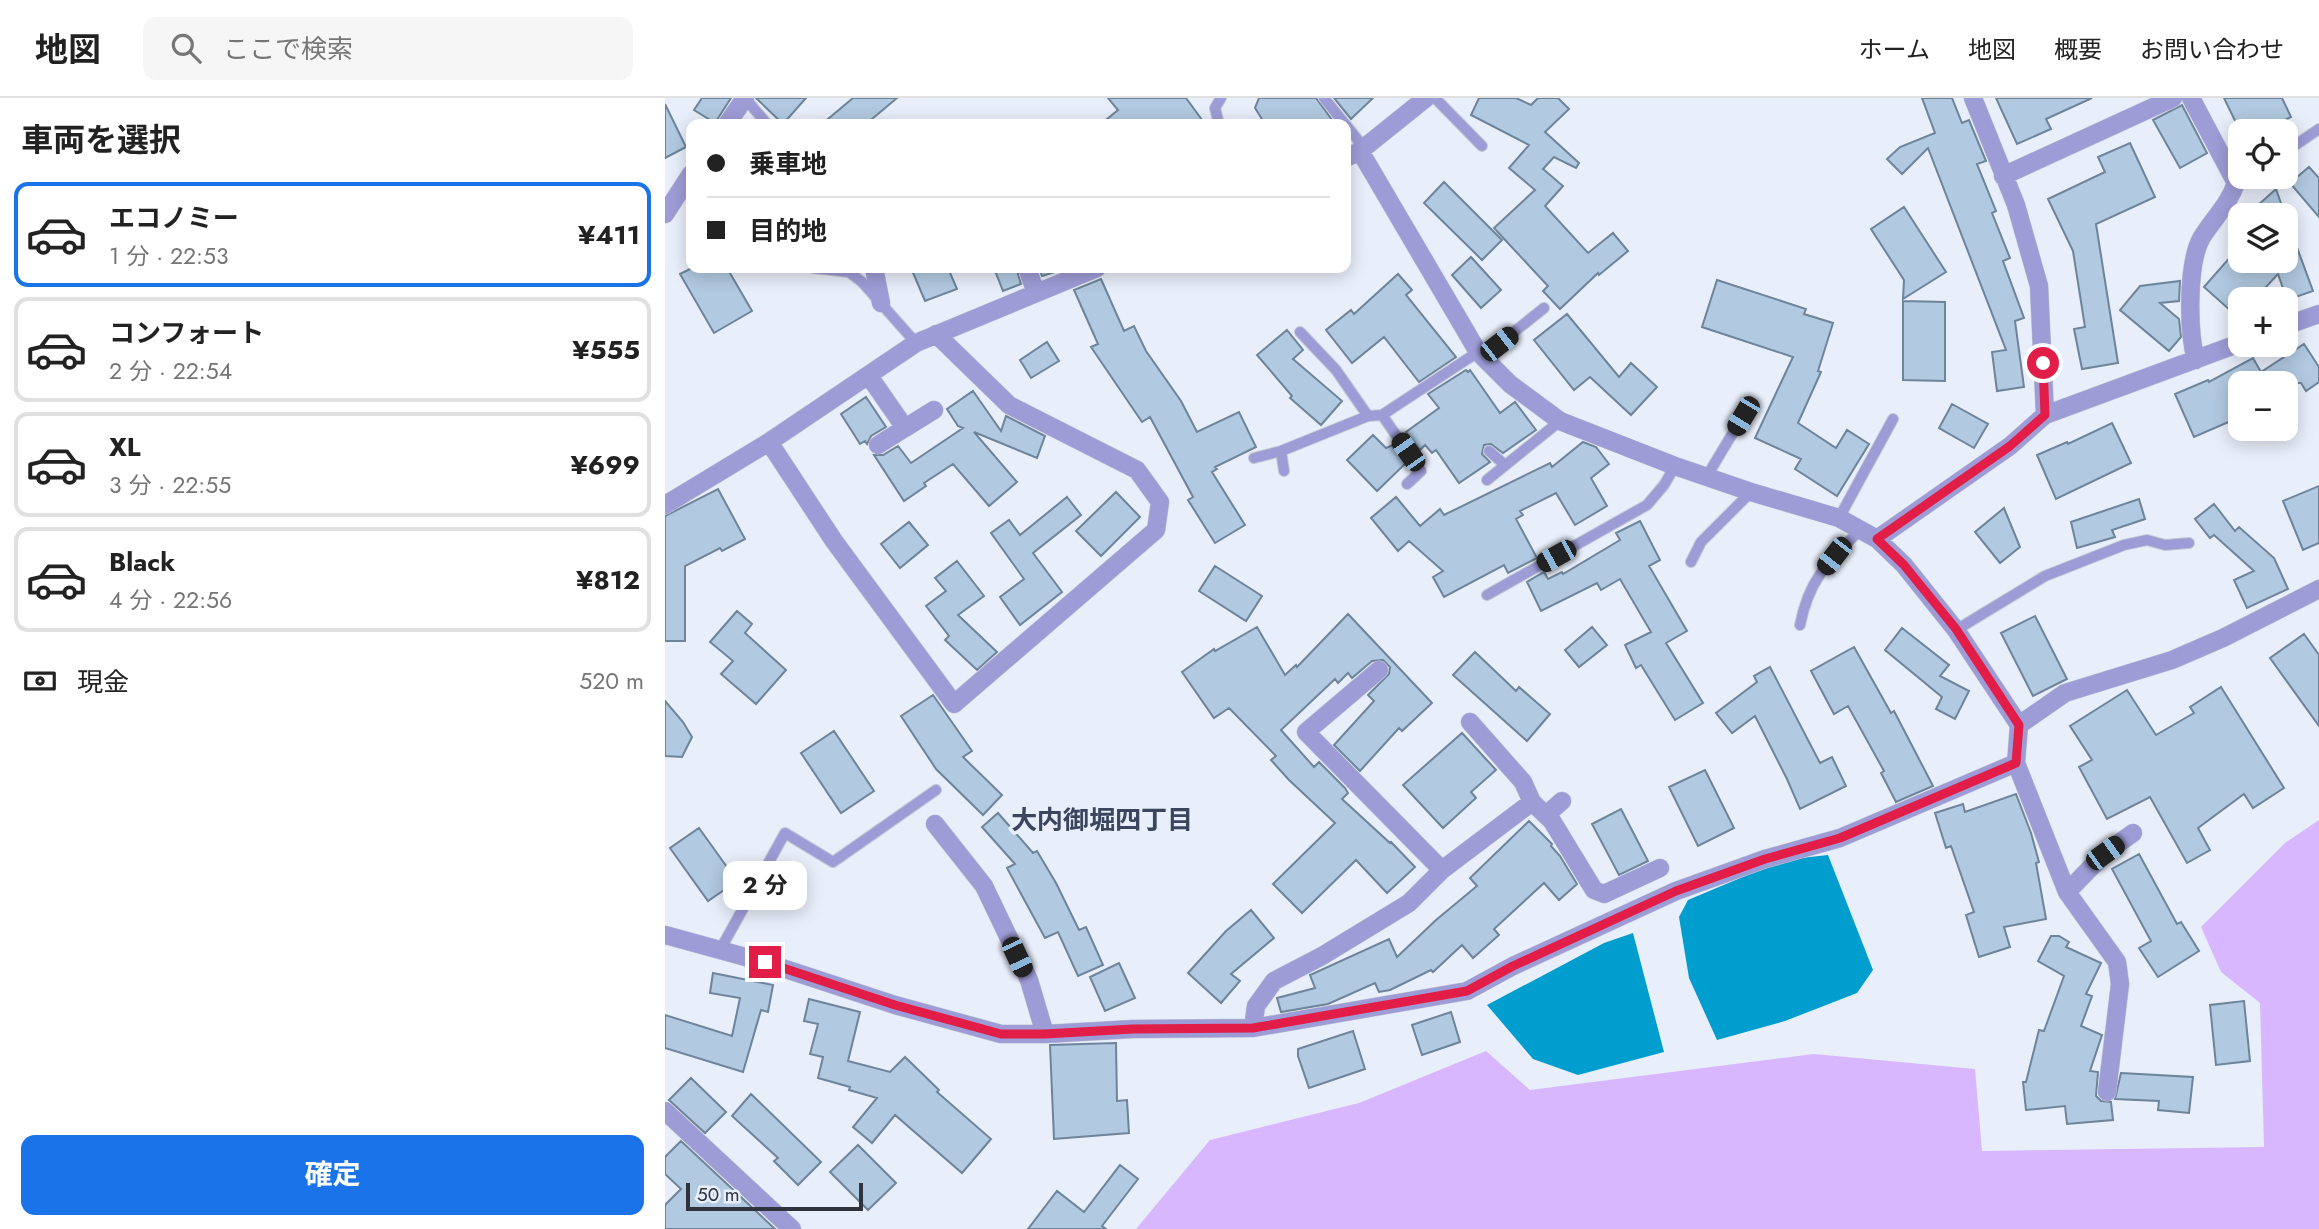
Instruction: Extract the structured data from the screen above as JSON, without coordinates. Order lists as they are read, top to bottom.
{
  "districts": ["大内御堀四丁目"],
  "scale_bar": "50 m",
  "page": {
    "header": "地図",
    "search": "ここで検索",
    "nav": [
      "ホーム",
      "地図",
      "概要",
      "お問い合わせ"
    ],
    "heading": "車両を選択",
    "map_buttons": ["+", "−"],
    "banner": ["乗車地", "目的地"],
    "list": [
      {
        "name": "エコノミー",
        "note": "1 分 · 22:53",
        "value": "¥411"
      },
      {
        "name": "コンフォート",
        "note": "2 分 · 22:54",
        "value": "¥555"
      },
      {
        "name": "XL",
        "note": "3 分 · 22:55",
        "value": "¥699"
      },
      {
        "name": "Black",
        "note": "4 分 · 22:56",
        "value": "¥812"
      }
    ],
    "pay": ["現金", "520 m"],
    "bubble": "2 分",
    "buttons": "確定",
    "scale": "50 m"
  }
}
